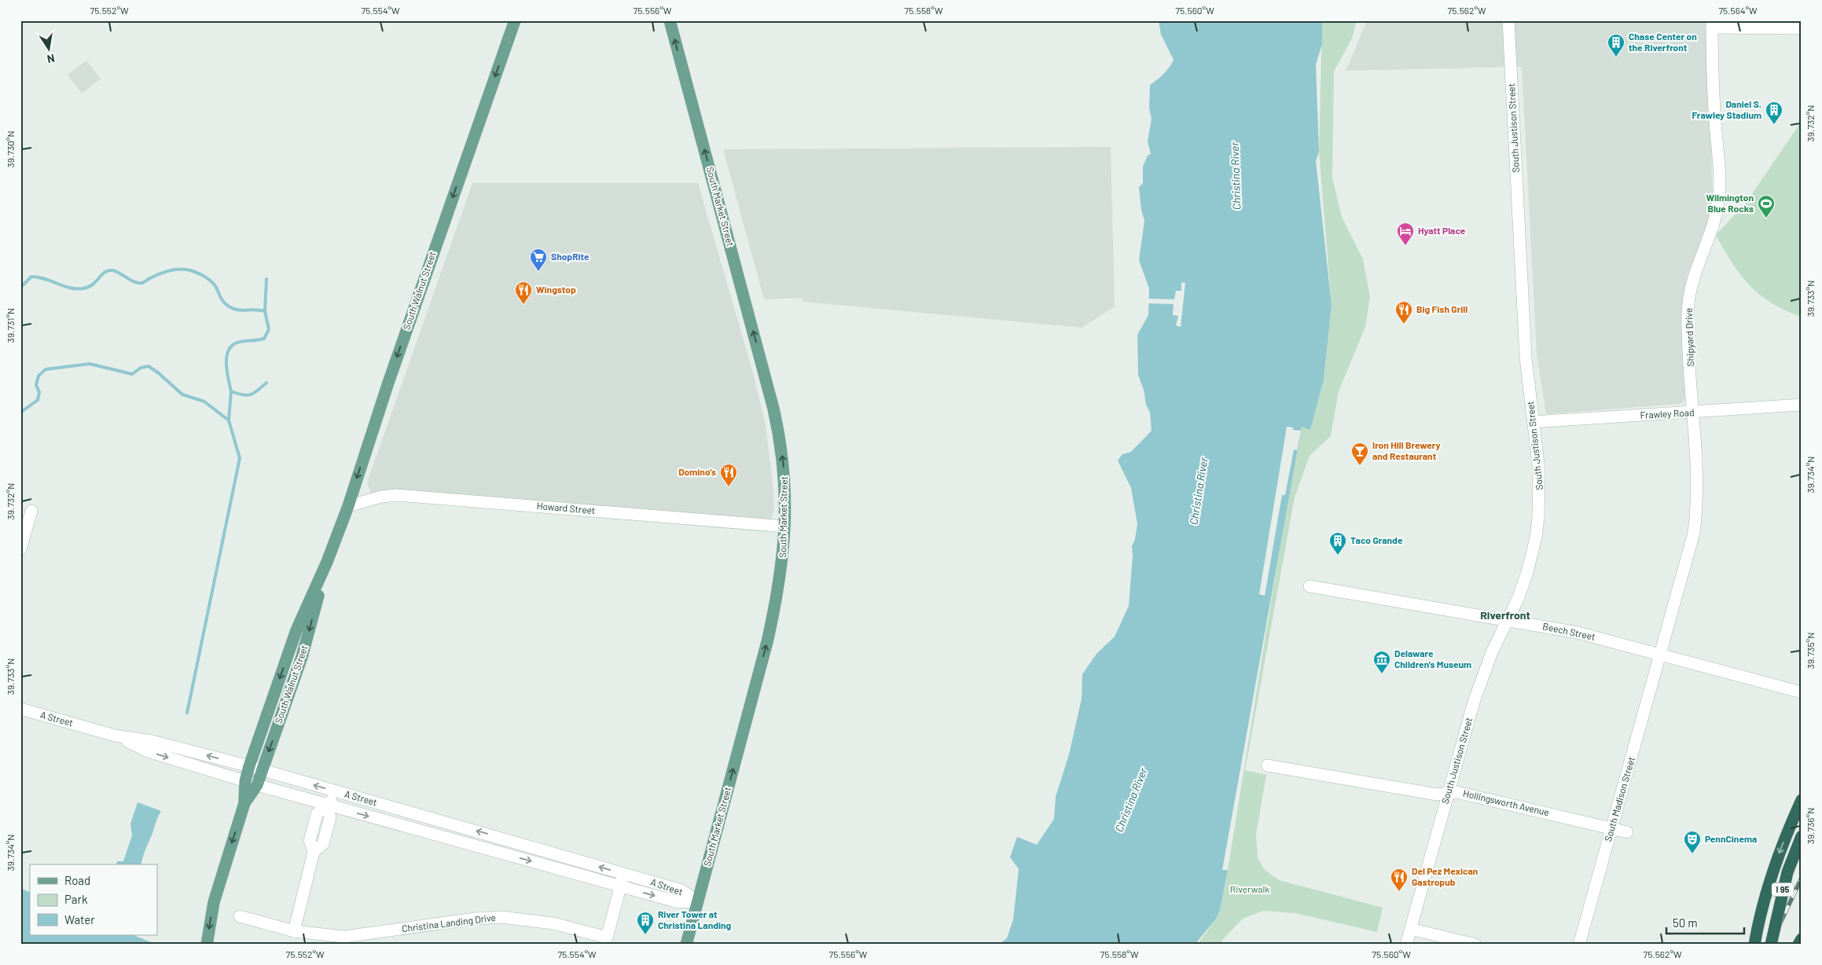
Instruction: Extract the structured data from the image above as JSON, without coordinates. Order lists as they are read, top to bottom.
{
  "streets": {
    "highway": ["I 95"],
    "main road": ["South Market Street", "South Walnut Street"],
    "street": [
      "South Justison Street",
      "Shipyard Drive",
      "Frawley Road",
      "Howard Street",
      "Beech Street",
      "A Street",
      "South Madison Street",
      "Hollingsworth Avenue",
      "Christina Landing Drive"
    ]
  },
  "crossings": [
    ["South Justison Street", "Frawley Road"],
    ["South Justison Street", "Beech Street"],
    ["South Justison Street", "Hollingsworth Avenue"],
    ["South Market Street", "Howard Street"],
    ["South Market Street", "A Street"],
    ["South Walnut Street", "Howard Street"],
    ["South Walnut Street", "A Street"],
    ["Shipyard Drive", "Frawley Road"],
    ["Shipyard Drive", "Beech Street"],
    ["Shipyard Drive", "South Madison Street"],
    ["Beech Street", "South Madison Street"],
    ["A Street", "Christina Landing Drive"],
    ["South Madison Street", "Hollingsworth Avenue"]
  ],
  "one_way": ["South Market Street", "South Walnut Street"],
  "districts": ["Riverfront"],
  "water": ["Christina River"],
  "parks": ["Riverwalk"],
  "places": {
    "building": [
      "Chase Center on the Riverfront",
      "Daniel S. Frawley Stadium",
      "Taco Grande",
      "River Tower at Christina Landing"
    ],
    "sports": ["Wilmington Blue Rocks"],
    "hotel": ["Hyatt Place"],
    "supermarket": ["ShopRite"],
    "restaurant": [
      "Wingstop",
      "Big Fish Grill",
      "Domino's",
      "Del Pez Mexican Gastropub"
    ],
    "bar": ["Iron Hill Brewery and Restaurant"],
    "museum": ["Delaware Children's Museum"],
    "theatre": ["PennCinema"]
  },
  "legend": ["Road", "Park", "Water"],
  "scale_bar": "50 m",
  "north": "bottom",
  "coordinates": [
    "75.552°W",
    "75.554°W",
    "75.556°W",
    "75.558°W",
    "75.560°W",
    "75.562°W",
    "75.564°W",
    "39.732°N",
    "39.730°N",
    "39.733°N",
    "39.731°N",
    "39.734°N",
    "39.735°N",
    "39.736°N"
  ]
}
